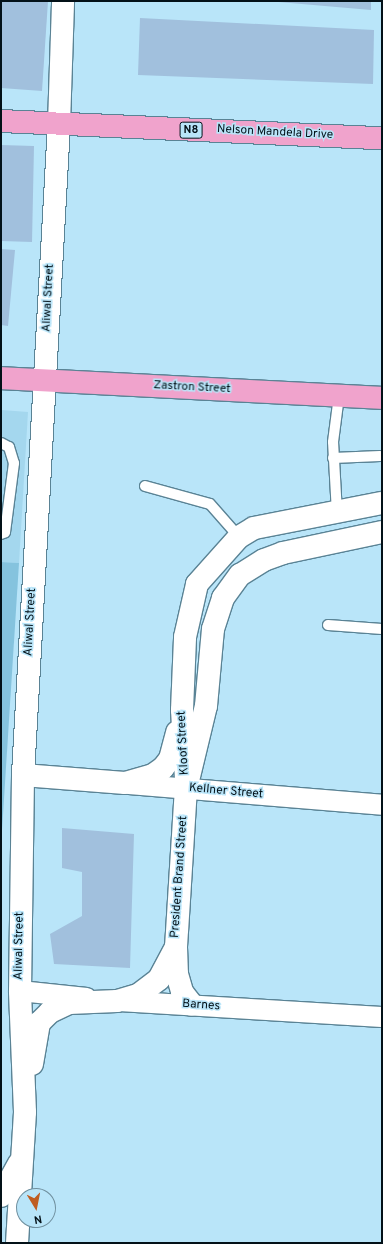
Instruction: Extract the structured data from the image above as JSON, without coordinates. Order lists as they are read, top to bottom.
{
  "streets": {
    "highway": ["N8", "Nelson Mandela Drive", "Zastron Street"],
    "main road": [
      "Aliwal Street",
      "Kloof Street",
      "Kellner Street",
      "President Brand Street"
    ],
    "street": ["Barnes"]
  },
  "crossings": [
    ["Nelson Mandela Drive", "Aliwal Street"],
    ["Aliwal Street", "Zastron Street"],
    ["Aliwal Street", "Kellner Street"],
    ["Aliwal Street", "President Brand Street"],
    ["Aliwal Street", "Barnes"],
    ["Kloof Street", "Kellner Street"],
    ["Kloof Street", "President Brand Street"],
    ["Kellner Street", "President Brand Street"],
    ["President Brand Street", "Barnes"]
  ],
  "north": "bottom"
}
